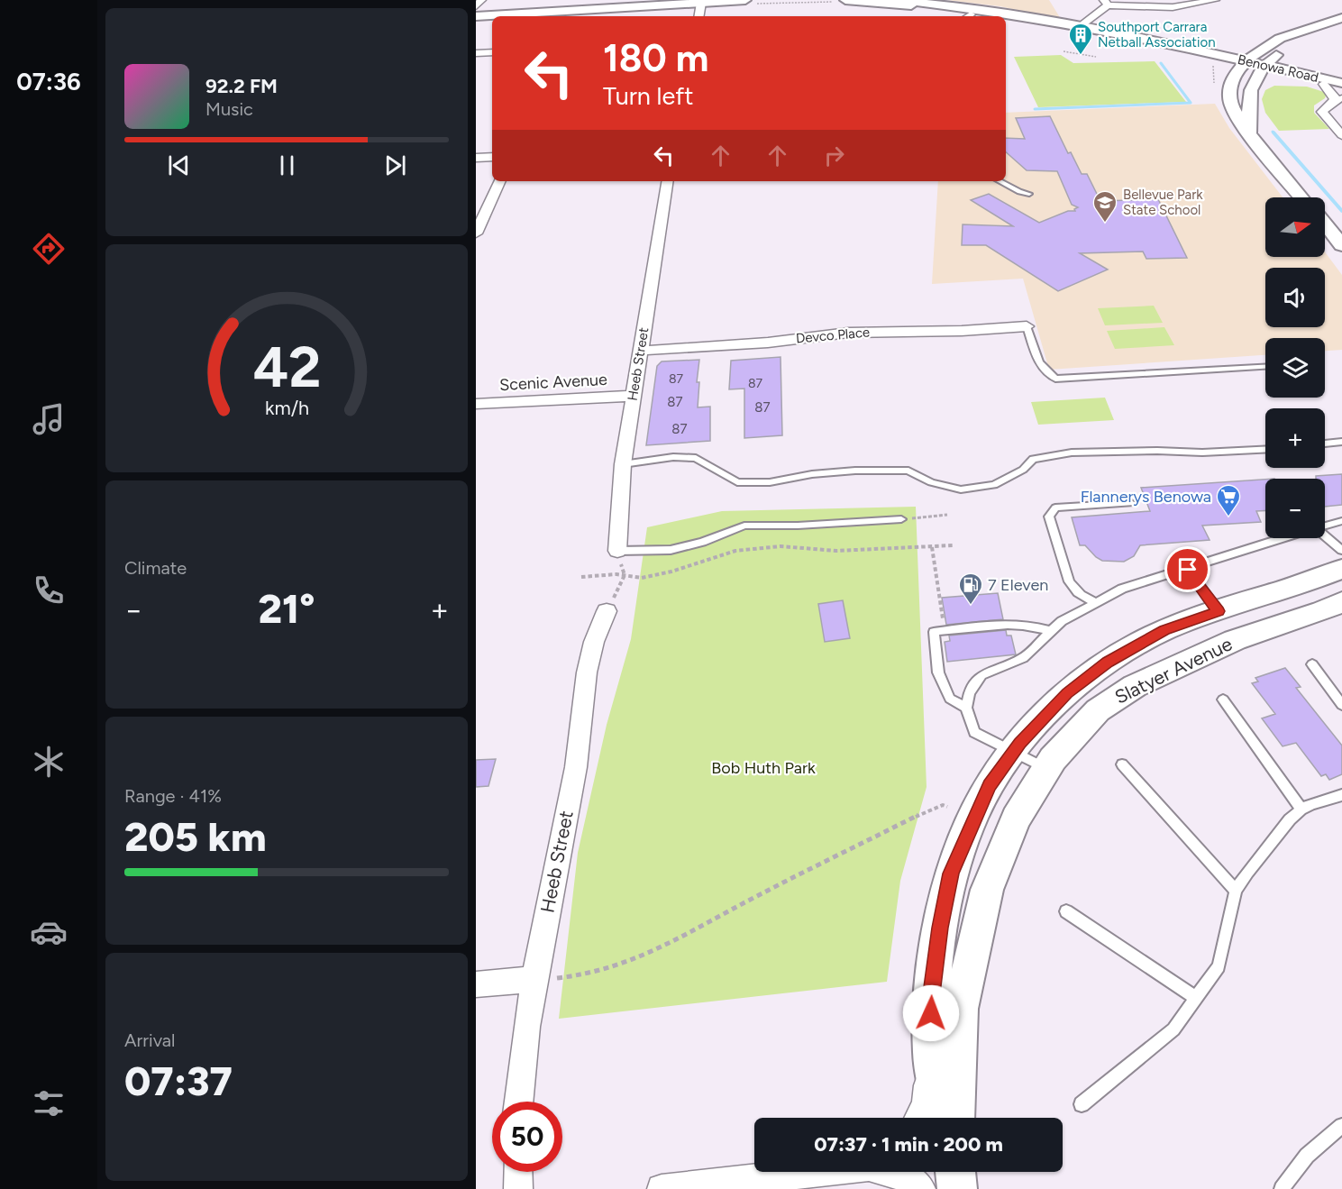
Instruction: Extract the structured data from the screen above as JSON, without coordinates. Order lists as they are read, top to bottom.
{
  "streets": {
    "main road": ["Benowa Road", "Slatyer Avenue"],
    "street": ["Devco Place", "Heeb Street", "Scenic Avenue"]
  },
  "crossings": [
    ["Devco Place", "Heeb Street"],
    ["Heeb Street", "Scenic Avenue"]
  ],
  "parks": ["Bob Huth Park"],
  "places": {
    "building": ["Southport Carrara Netball Association"],
    "school or university": ["Bellevue Park State School"],
    "supermarket": ["Flannerys Benowa"],
    "fuel station": ["7 Eleven"]
  },
  "house_numbers": [
    "87",
    "87",
    "87",
    "87",
    "87"
  ],
  "north": "right",
  "page": {
    "tabs": "07:36",
    "turn": ["180 m", "Turn left"],
    "song": ["92.2 FM", "Music"],
    "map_buttons": ["+", "−"],
    "tile": [
      "Climate",
      ["Range · 41%", "205 km"],
      ["Arrival", "07:37"]
    ],
    "heat": ["−", "21°", "+"],
    "limit": "50",
    "trip": "07:37 · 1 min · 200 m",
    "gauge": ["42", "km/h"]
  }
}
